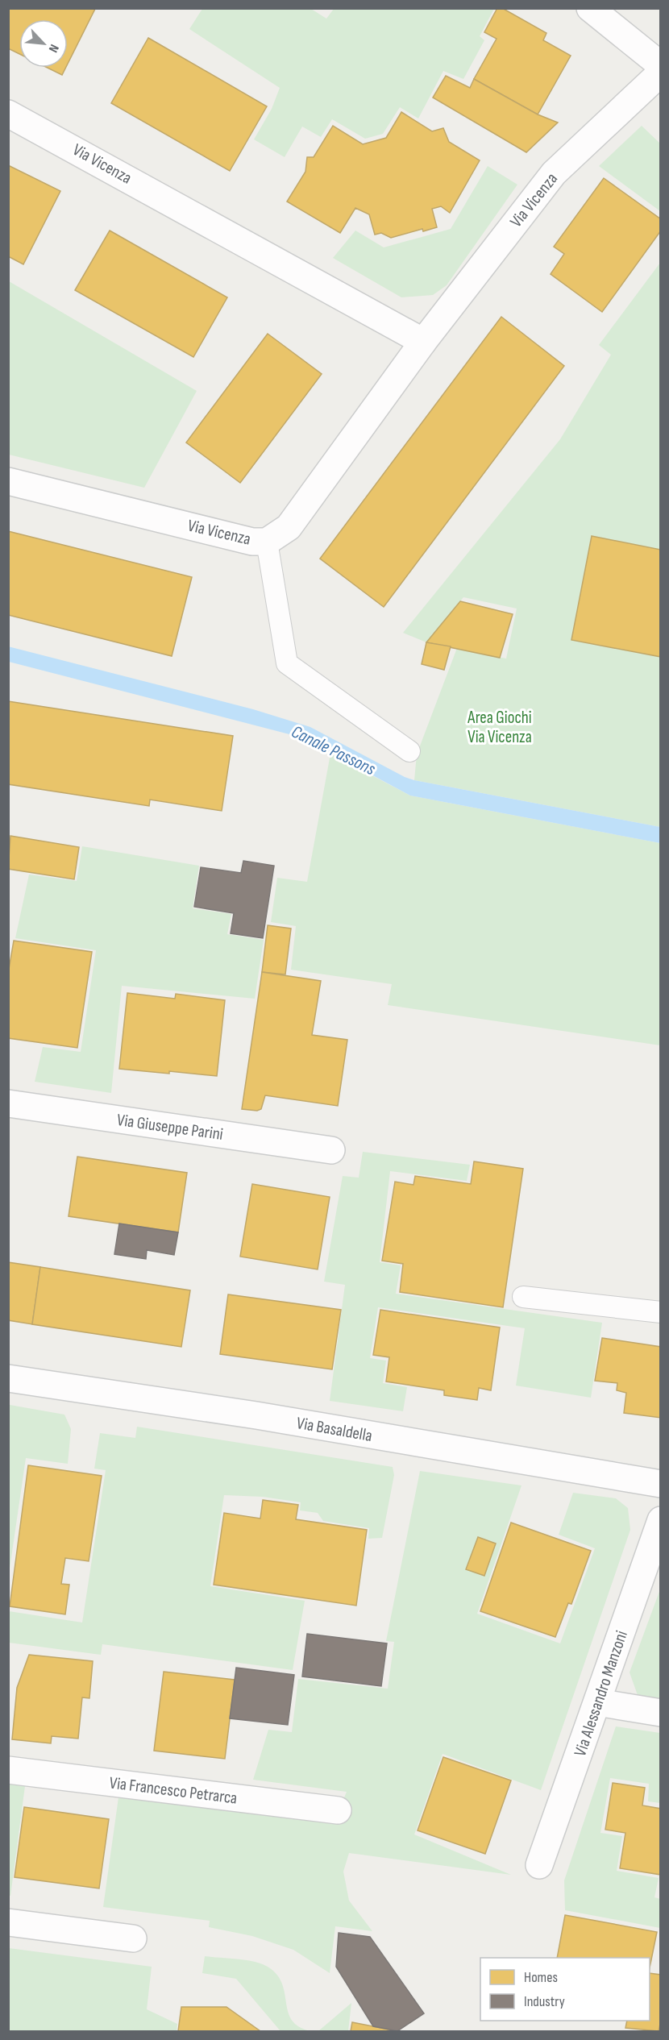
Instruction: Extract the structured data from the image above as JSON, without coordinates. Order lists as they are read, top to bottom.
{
  "streets": {
    "street": [
      "Via Vicenza",
      "Via Giuseppe Parini",
      "Via Basaldella",
      "Via Alessandro Manzoni",
      "Via Francesco Petrarca"
    ]
  },
  "water": ["Canale Passons"],
  "parks": ["Area Giochi Via Vicenza"],
  "legend": ["Homes", "Industry"],
  "north": "bottom right"
}
